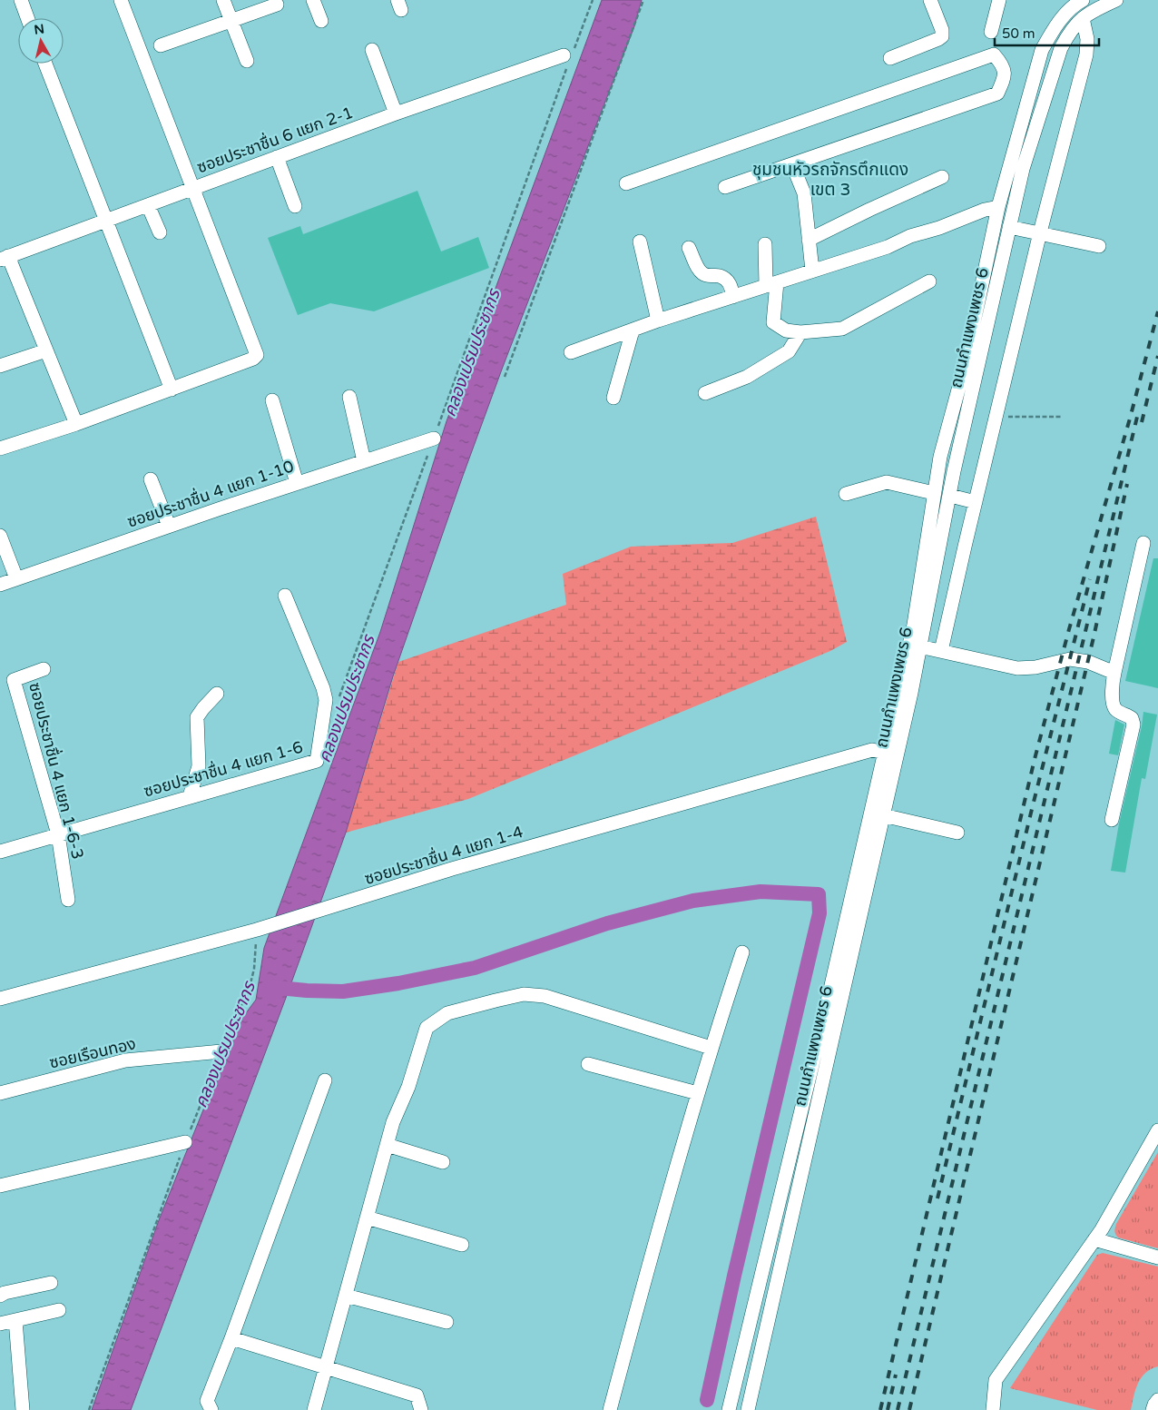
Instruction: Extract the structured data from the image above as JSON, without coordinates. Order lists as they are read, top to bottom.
{
  "streets": {
    "street": [
      "ซอยประชาชื่น 6 แยก 2-1",
      "ถนนกำแพงเพชร 6",
      "ซอยประชาชื่น 4 แยก 1-10",
      "ซอยประชาชื่น 4 แยก 1-6",
      "ซอยประชาชื่น 4 แยก 1-6-3",
      "ซอยประชาชื่น 4 แยก 1-4",
      "ซอยเรือนทอง"
    ]
  },
  "crossings": [
    ["ถนนกำแพงเพชร 6", "ซอยประชาชื่น 4 แยก 1-4"],
    ["ซอยประชาชื่น 4 แยก 1-6", "ซอยประชาชื่น 4 แยก 1-6-3"]
  ],
  "districts": ["ชุมชนหัวรถจักรตึกแดง เขต 3"],
  "water": ["คลองเปรมประชากร"],
  "scale_bar": "50 m",
  "north": "top"
}
